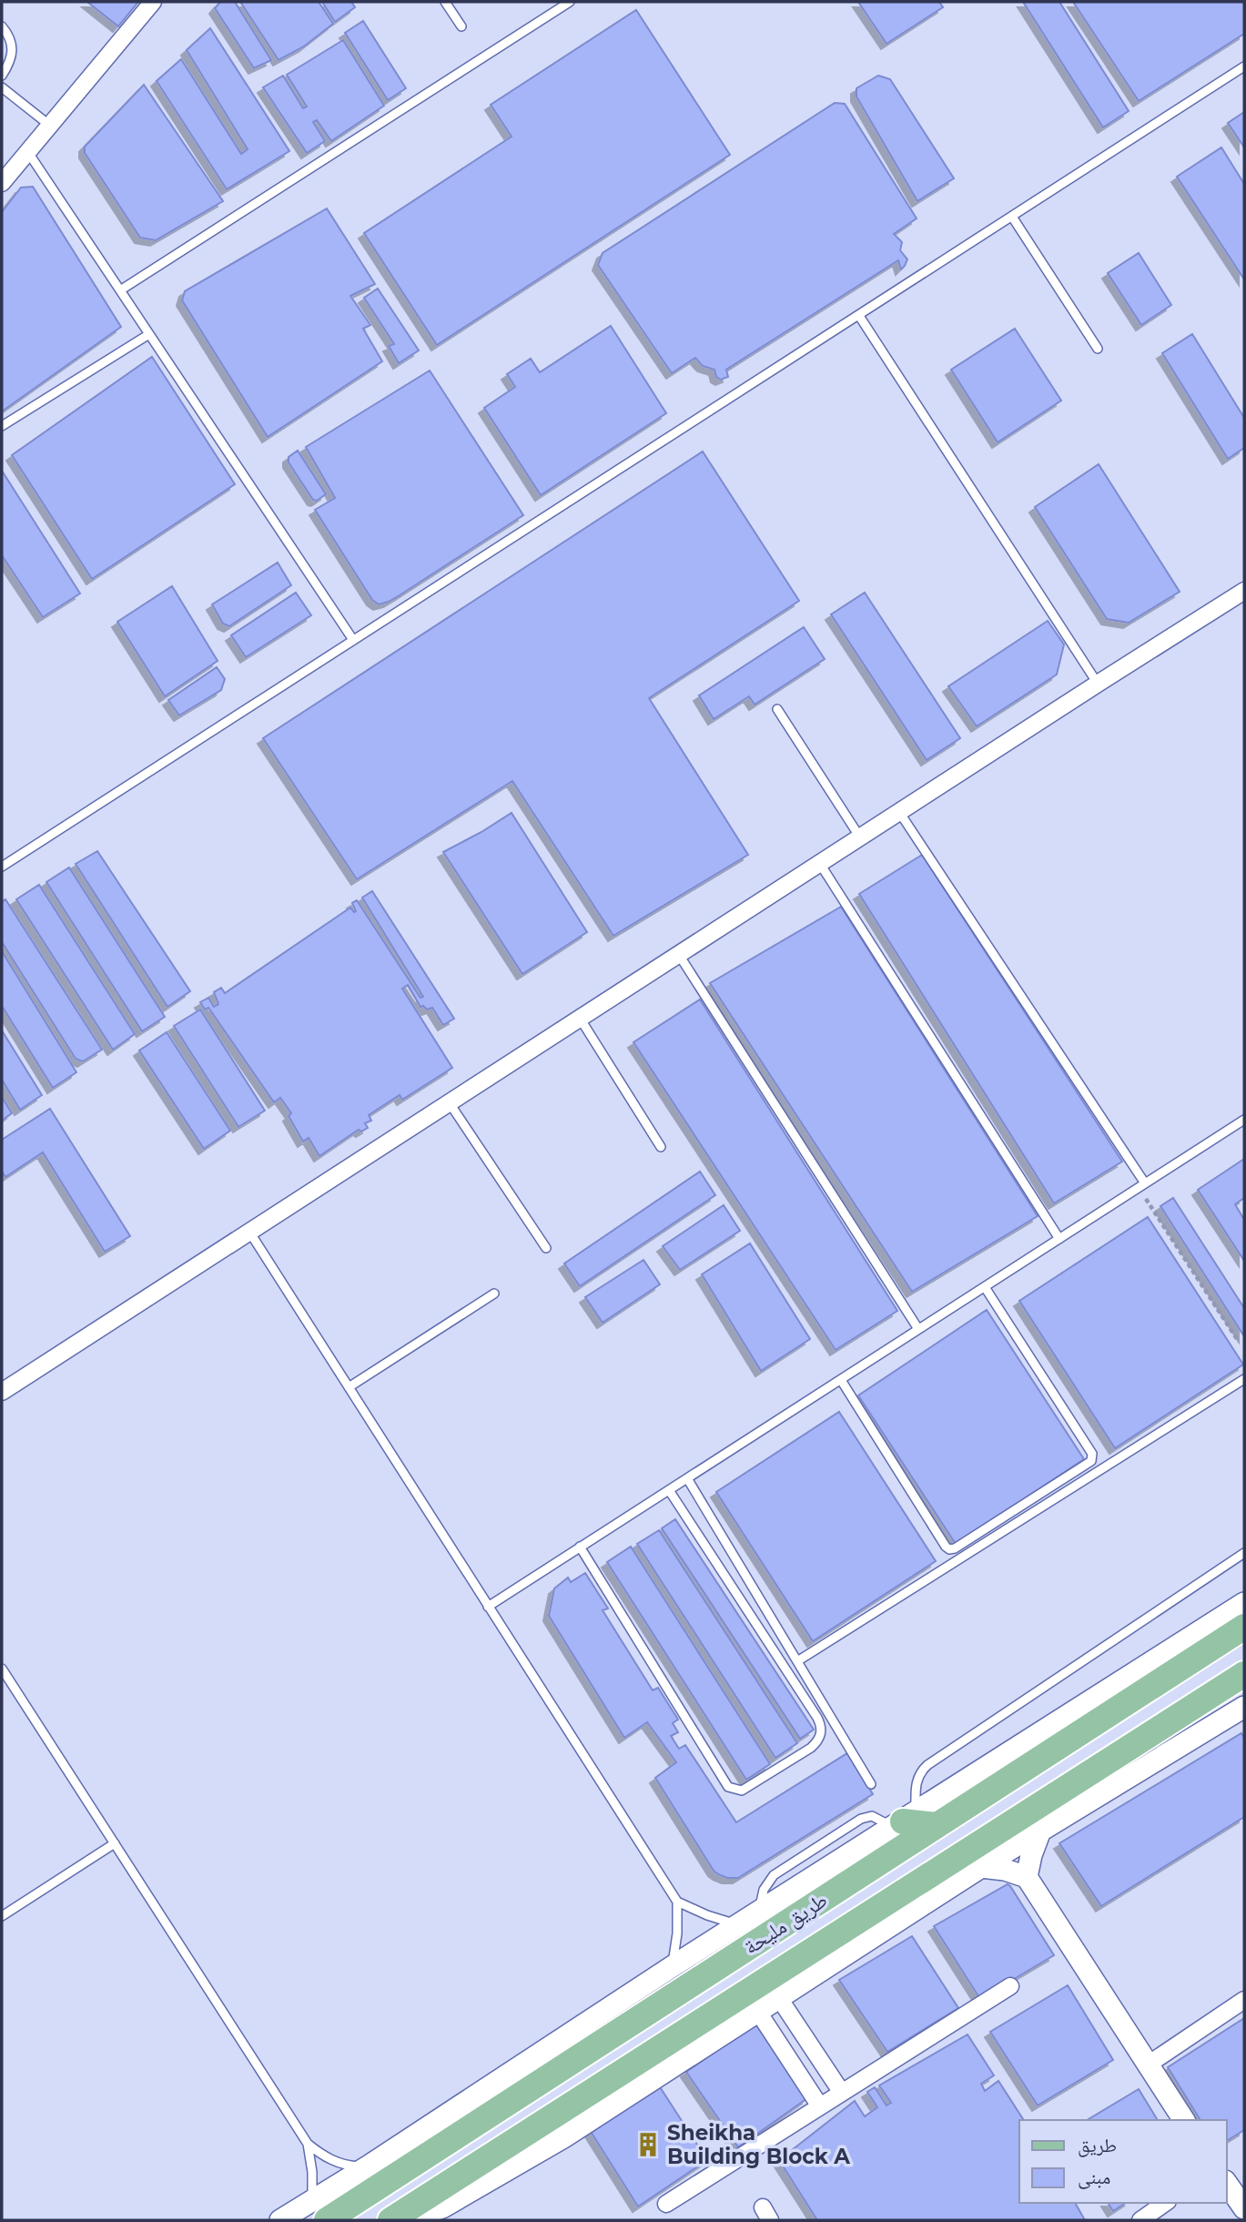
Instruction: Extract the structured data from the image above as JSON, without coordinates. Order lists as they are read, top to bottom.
{
  "streets": {
    "main road": ["طريق مليحة"]
  },
  "places": {
    "building": ["Sheikha Building Block A"]
  },
  "legend": ["طريق", "مبنى"]
}
